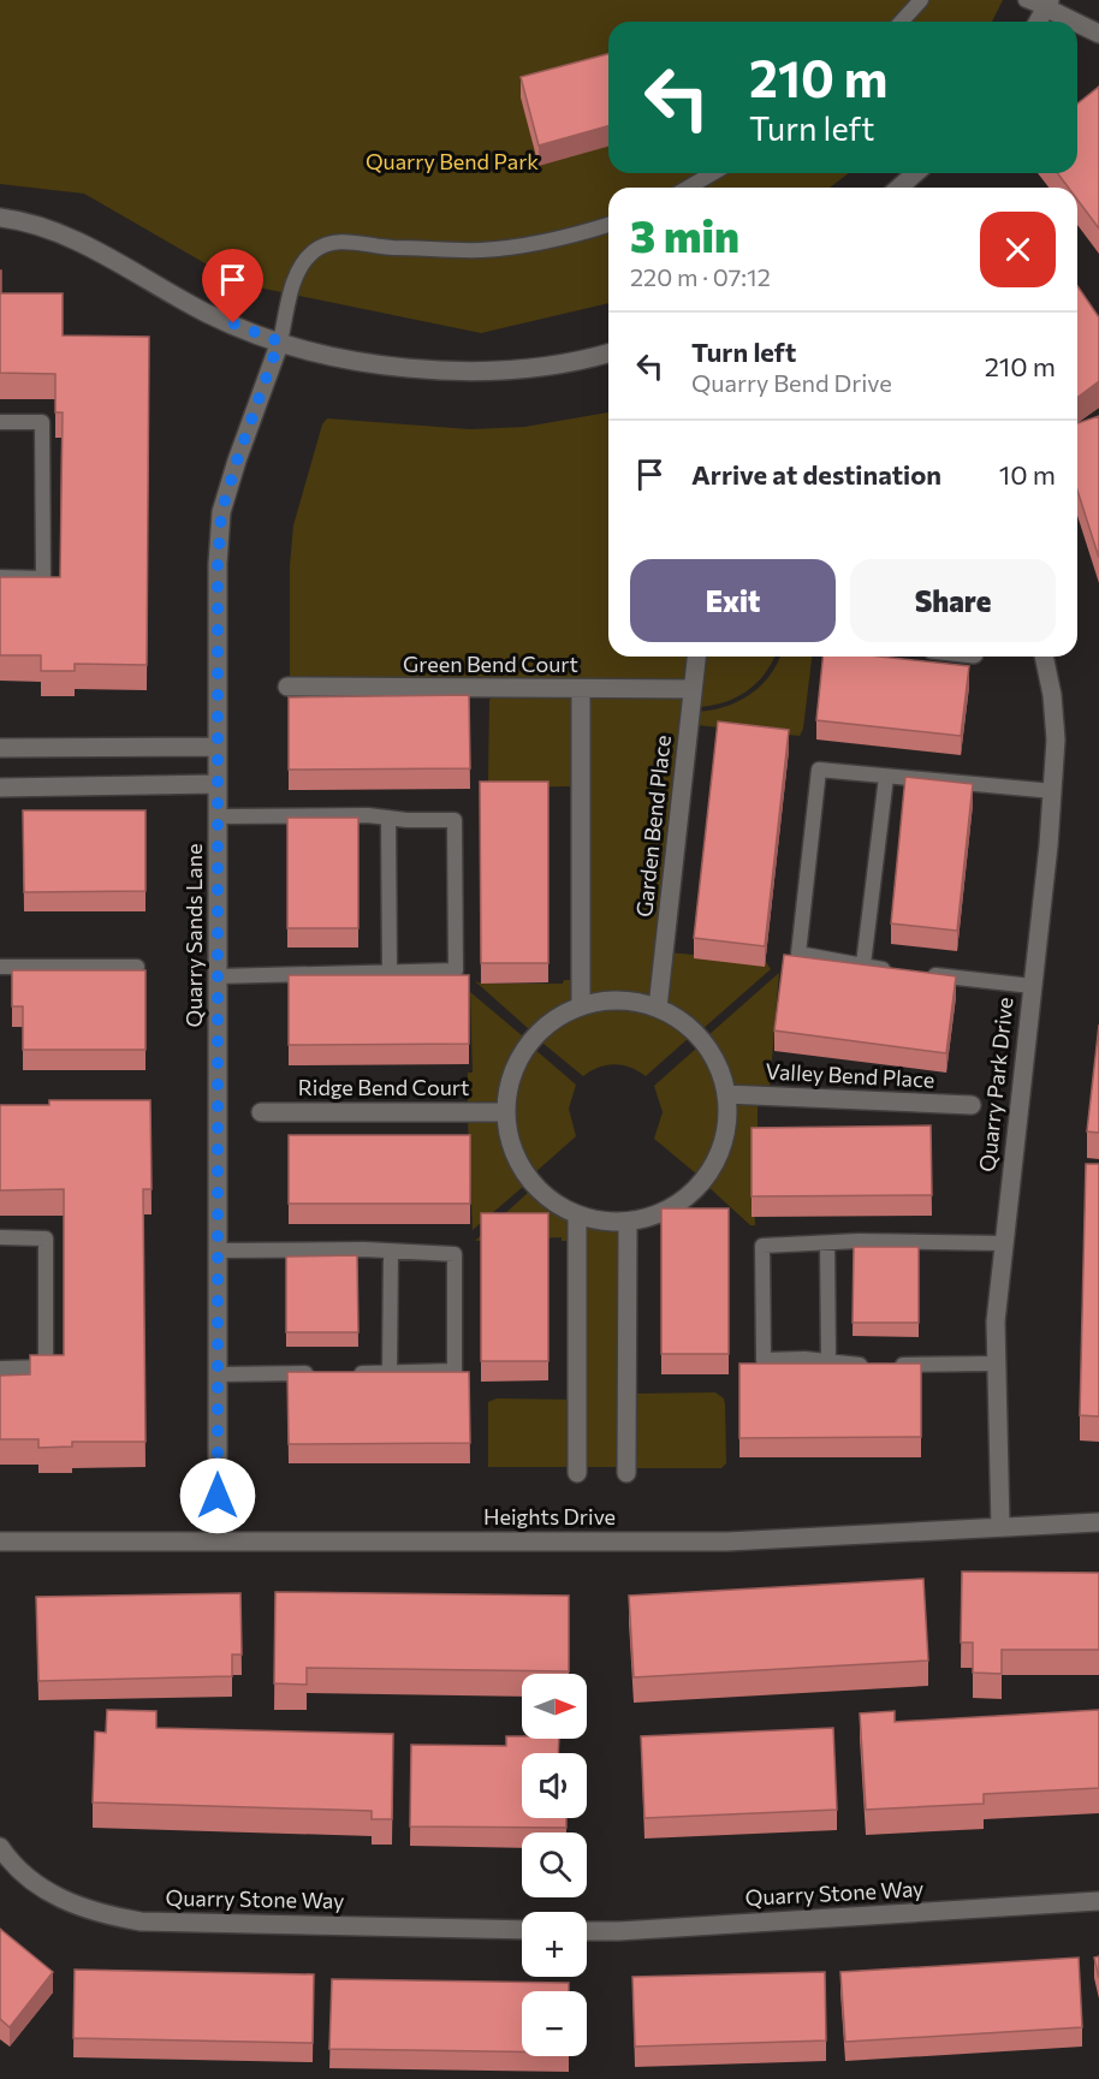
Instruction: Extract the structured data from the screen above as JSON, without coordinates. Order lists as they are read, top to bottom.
{
  "streets": {
    "street": [
      "Green Bend Court",
      "Garden Bend Place",
      "Quarry Sands Lane",
      "Valley Bend Place",
      "Quarry Park Drive",
      "Ridge Bend Court",
      "Heights Drive",
      "Quarry Stone Way"
    ]
  },
  "crossings": [
    ["Green Bend Court", "Garden Bend Place"],
    ["Garden Bend Place", "Valley Bend Place"],
    ["Garden Bend Place", "Ridge Bend Court"],
    ["Quarry Sands Lane", "Heights Drive"],
    ["Valley Bend Place", "Ridge Bend Court"],
    ["Quarry Park Drive", "Heights Drive"]
  ],
  "parks": ["Quarry Bend Park"],
  "north": "right",
  "page": {
    "turn": ["210 m", "Turn left"],
    "heading": ["3 min", "220 m · 07:12"],
    "list": [
      {
        "name": "Turn left",
        "note": "Quarry Bend Drive",
        "value": "210 m"
      },
      {
        "name": "Arrive at destination",
        "value": "10 m"
      }
    ],
    "buttons": ["Exit", "Share"],
    "map_buttons": ["+", "−"]
  }
}
